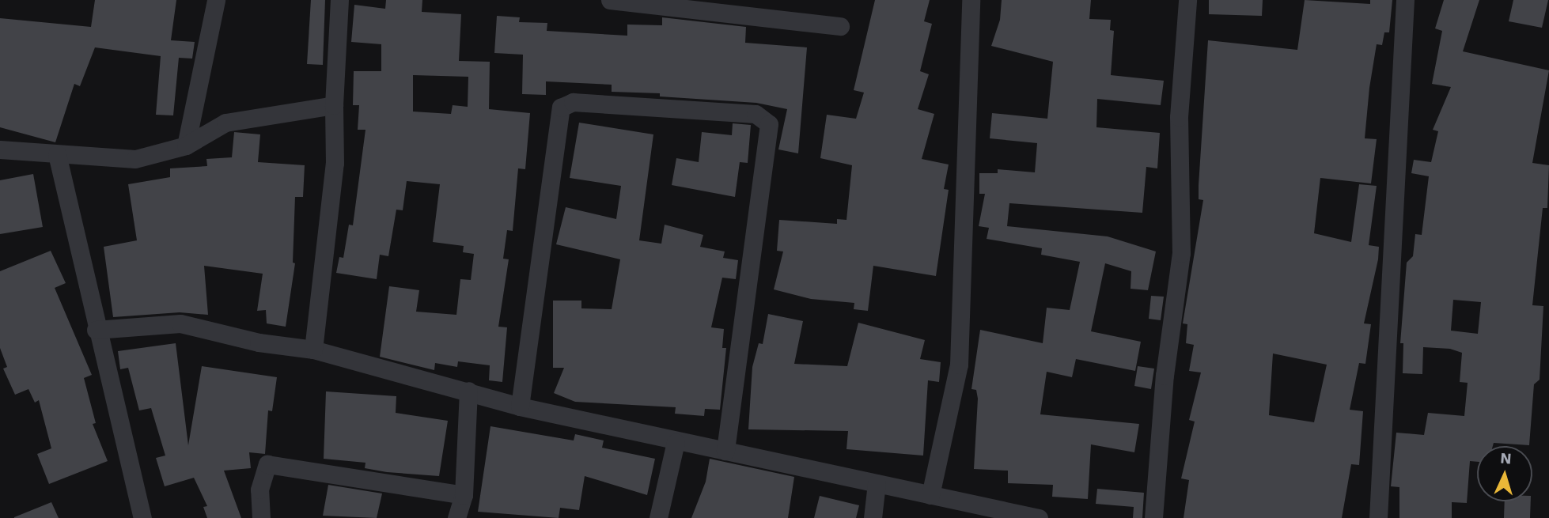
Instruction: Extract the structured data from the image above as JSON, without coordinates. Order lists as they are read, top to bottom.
{
  "north": "top"
}
